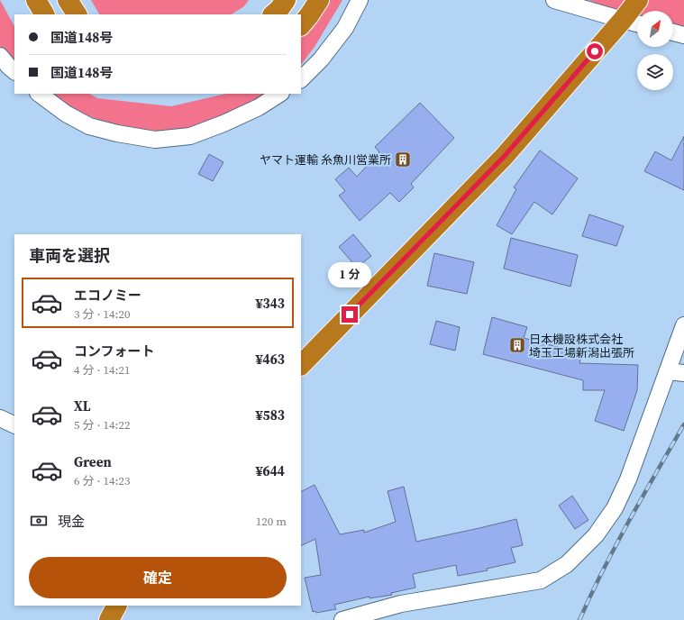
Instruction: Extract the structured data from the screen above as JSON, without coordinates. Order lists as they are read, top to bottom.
{
  "places": {
    "building": ["ヤマト運輸 糸魚川営業所", "日本機設株式会社 埼玉工場新潟出張所"]
  },
  "north": "top right",
  "page": {
    "banner": ["国道148号", "国道148号"],
    "heading": "車両を選択",
    "bubble": "1 分",
    "list": [
      {
        "name": "エコノミー",
        "note": "3 分 · 14:20",
        "value": "¥343"
      },
      {
        "name": "コンフォート",
        "note": "4 分 · 14:21",
        "value": "¥463"
      },
      {
        "name": "XL",
        "note": "5 分 · 14:22",
        "value": "¥583"
      },
      {
        "name": "Green",
        "note": "6 分 · 14:23",
        "value": "¥644"
      }
    ],
    "pay": ["現金", "120 m"],
    "buttons": "確定"
  }
}
